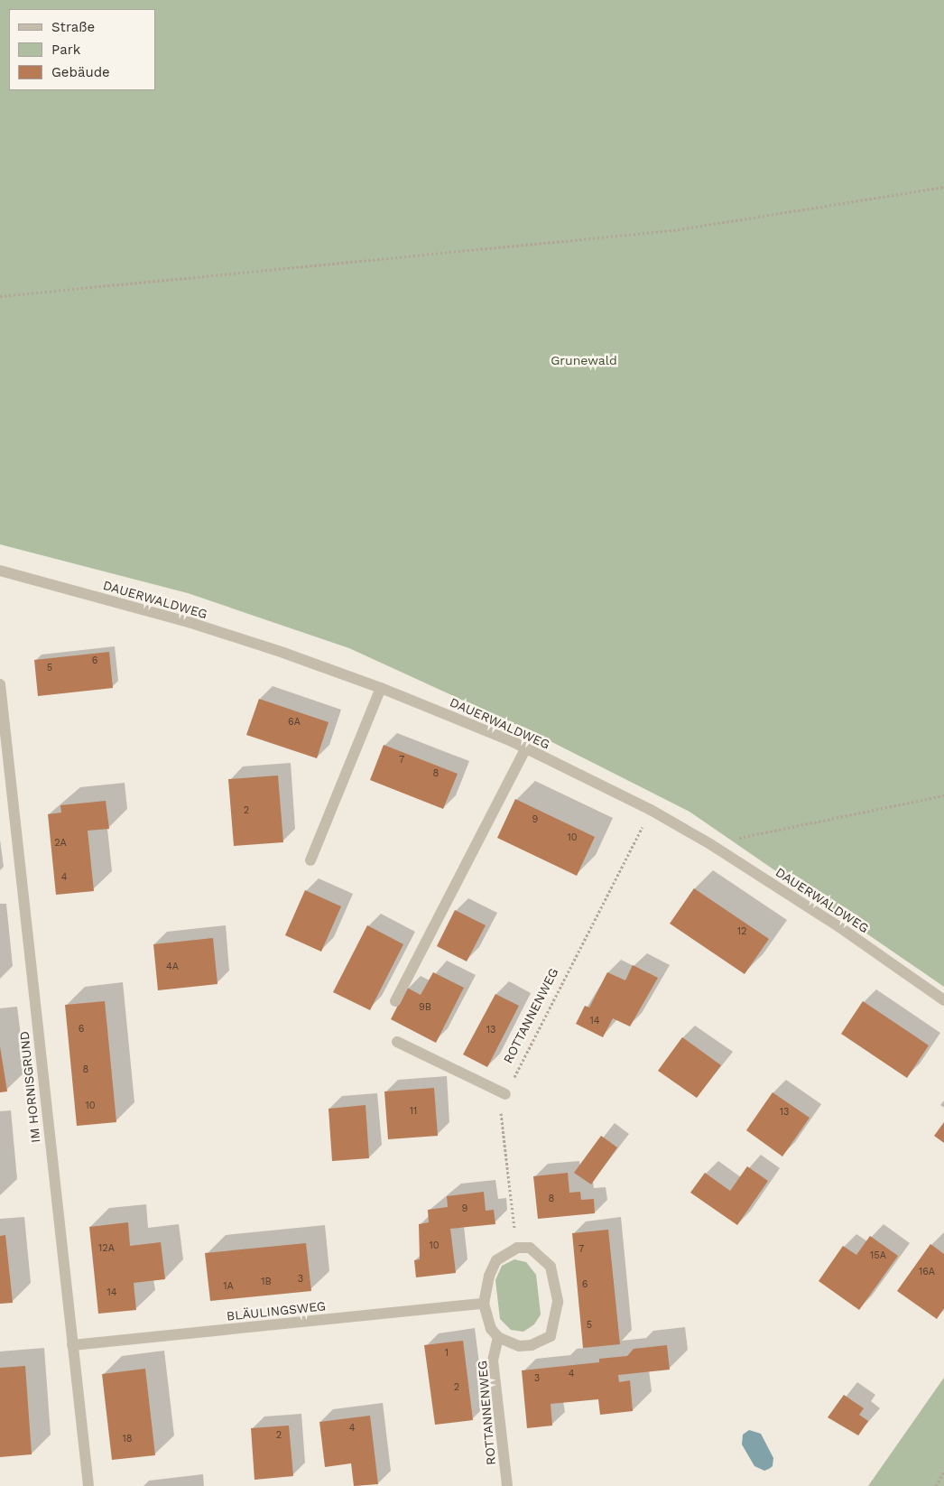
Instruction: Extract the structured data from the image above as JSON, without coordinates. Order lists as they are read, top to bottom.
{
  "streets": {
    "street": [
      "DAUERWALDWEG",
      "ROTTANNENWEG",
      "IM HORNISGRUND",
      "BLÄULINGSWEG"
    ]
  },
  "crossings": [
    ["DAUERWALDWEG", "ROTTANNENWEG"],
    ["ROTTANNENWEG", "BLÄULINGSWEG"],
    ["IM HORNISGRUND", "BLÄULINGSWEG"]
  ],
  "parks": ["Grunewald"],
  "house_numbers": [
    "6",
    "5",
    "6A",
    "7",
    "8",
    "2",
    "9",
    "10",
    "2A",
    "4",
    "12",
    "4A",
    "9B",
    "14",
    "6",
    "13",
    "8",
    "10",
    "11",
    "13",
    "8",
    "9",
    "10",
    "12A",
    "7",
    "15A",
    "16A",
    "3",
    "1B",
    "6",
    "1A",
    "14",
    "5",
    "1",
    "4",
    "3",
    "2",
    "4",
    "2",
    "18"
  ],
  "legend": ["Straße", "Park", "Gebäude"]
}
